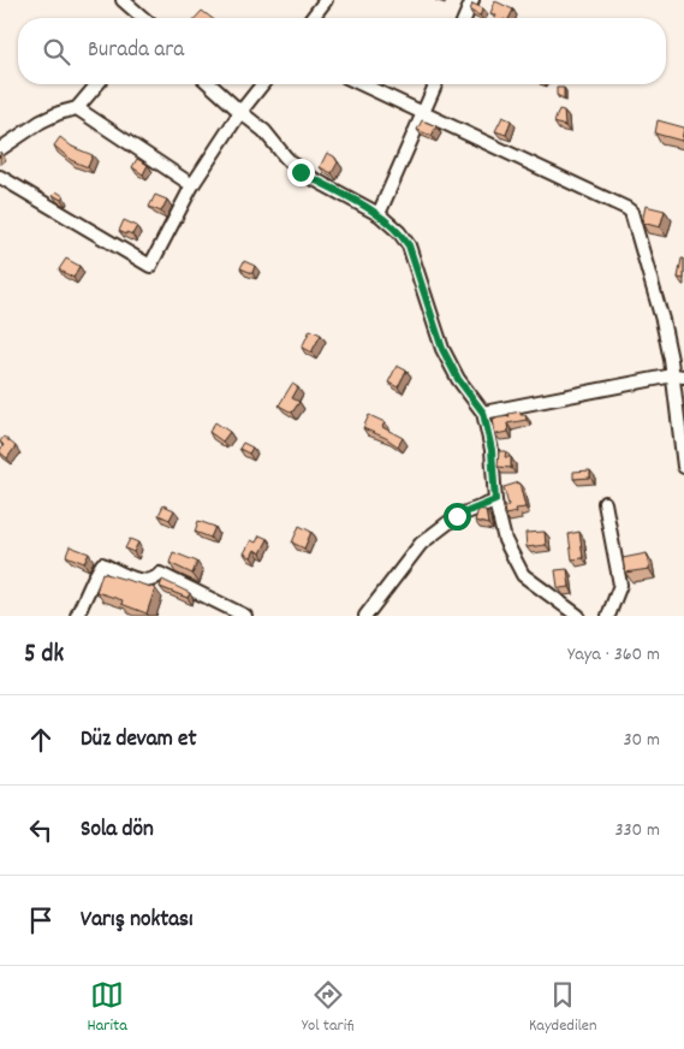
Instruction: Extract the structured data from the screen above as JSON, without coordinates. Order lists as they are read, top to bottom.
{
  "page": {
    "search": "Burada ara",
    "heading": ["5 dk", "Yaya · 360 m"],
    "list": [
      ["Düz devam et", "30 m"],
      ["Sola dön", "330 m"],
      "Varış noktası"
    ],
    "nav": ["Harita", "Yol tarifi", "Kaydedilen"]
  }
}
